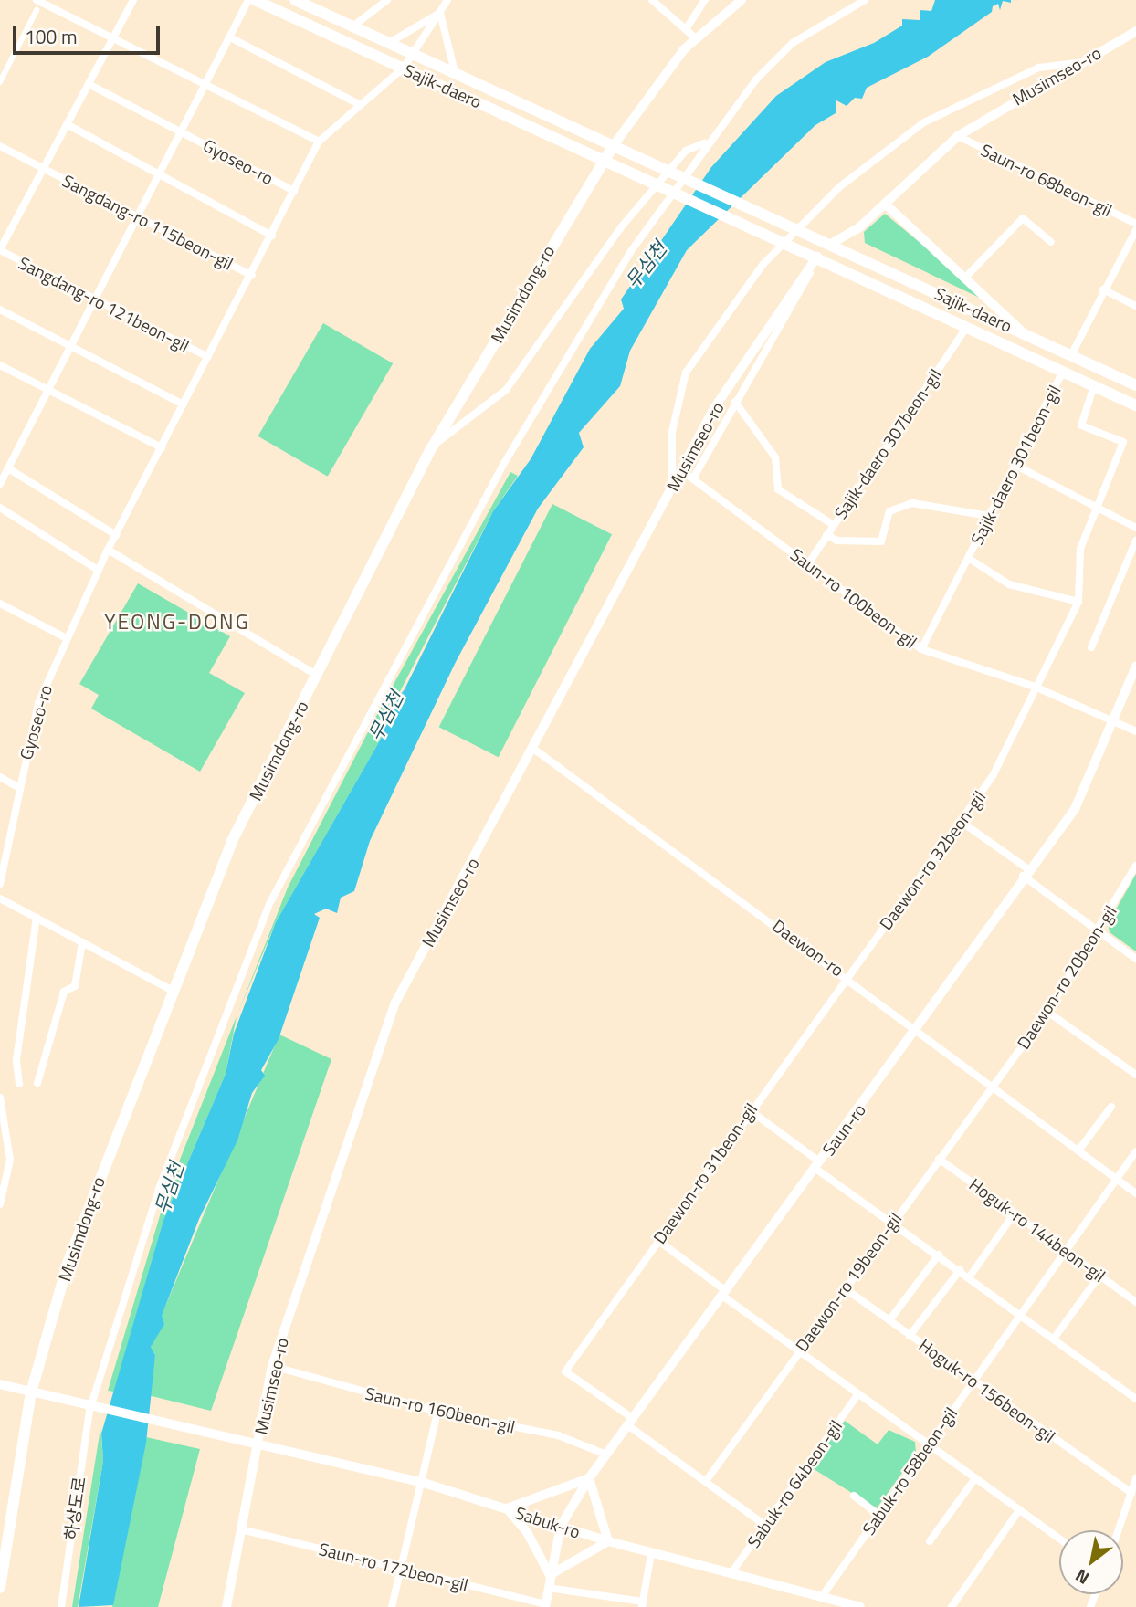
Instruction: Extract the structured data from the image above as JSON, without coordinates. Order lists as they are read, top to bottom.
{
  "streets": {
    "main road": ["Sajik-daero", "Musimdong-ro"],
    "street": [
      "Musimseo-ro",
      "Gyoseo-ro",
      "Saun-ro 68beon-gil",
      "Sangdang-ro 115beon-gil",
      "Sangdang-ro 121beon-gil",
      "Sajik-daero 307beon-gil",
      "Sajik-daero 301beon-gil",
      "Saun-ro 100beon-gil",
      "Daewon-ro 32beon-gil",
      "Daewon-ro",
      "Daewon-ro 20beon-gil",
      "Saun-ro",
      "Daewon-ro 31beon-gil",
      "Hoguk-ro 144beon-gil",
      "Daewon-ro 19beon-gil",
      "Hoguk-ro 156beon-gil",
      "Saun-ro 160beon-gil",
      "Sabuk-ro 58beon-gil",
      "Sabuk-ro 64beon-gil",
      "하상도로",
      "Sabuk-ro",
      "Saun-ro 172beon-gil"
    ]
  },
  "crossings": [
    ["Musimseo-ro", "Sajik-daero"],
    ["Musimseo-ro", "Saun-ro 68beon-gil"],
    ["Musimseo-ro", "Sajik-daero 307beon-gil"],
    ["Musimseo-ro", "Saun-ro 100beon-gil"],
    ["Musimseo-ro", "Daewon-ro"],
    ["Musimseo-ro", "Saun-ro 160beon-gil"],
    ["Musimseo-ro", "Sabuk-ro"],
    ["Musimseo-ro", "Saun-ro 172beon-gil"],
    ["Sajik-daero", "Gyoseo-ro"],
    ["Sajik-daero", "Musimdong-ro"],
    ["Sajik-daero", "Sajik-daero 307beon-gil"],
    ["Sajik-daero", "Sajik-daero 301beon-gil"],
    ["Sajik-daero", "Daewon-ro 32beon-gil"],
    ["Gyoseo-ro", "Sangdang-ro 115beon-gil"],
    ["Gyoseo-ro", "Sangdang-ro 121beon-gil"],
    ["Sangdang-ro 115beon-gil", "Sangdang-ro 121beon-gil"],
    ["Musimdong-ro", "Sabuk-ro"],
    ["Sajik-daero 307beon-gil", "Saun-ro 100beon-gil"],
    ["Sajik-daero 301beon-gil", "Saun-ro 100beon-gil"],
    ["Sajik-daero 301beon-gil", "Daewon-ro 32beon-gil"],
    ["Saun-ro 100beon-gil", "Daewon-ro 32beon-gil"],
    ["Saun-ro 100beon-gil", "Saun-ro"],
    ["Daewon-ro 32beon-gil", "Daewon-ro"],
    ["Daewon-ro 32beon-gil", "Daewon-ro 31beon-gil"],
    ["Daewon-ro", "Daewon-ro 20beon-gil"],
    ["Daewon-ro", "Saun-ro"],
    ["Daewon-ro", "Daewon-ro 31beon-gil"],
    ["Daewon-ro", "Daewon-ro 19beon-gil"],
    ["Daewon-ro", "Sabuk-ro 58beon-gil"],
    ["Daewon-ro 20beon-gil", "Daewon-ro 19beon-gil"],
    ["Saun-ro", "Daewon-ro 31beon-gil"],
    ["Saun-ro", "Saun-ro 160beon-gil"],
    ["Saun-ro", "Sabuk-ro"],
    ["Saun-ro", "Saun-ro 172beon-gil"],
    ["Hoguk-ro 144beon-gil", "Daewon-ro 19beon-gil"],
    ["Hoguk-ro 144beon-gil", "Sabuk-ro 58beon-gil"],
    ["Daewon-ro 19beon-gil", "Hoguk-ro 156beon-gil"],
    ["Hoguk-ro 156beon-gil", "Sabuk-ro 58beon-gil"],
    ["Sabuk-ro 58beon-gil", "Sabuk-ro"],
    ["Sabuk-ro 64beon-gil", "Sabuk-ro"]
  ],
  "districts": ["YEONG-DONG"],
  "water": ["무심천"],
  "scale_bar": "100 m",
  "north": "bottom left"
}
